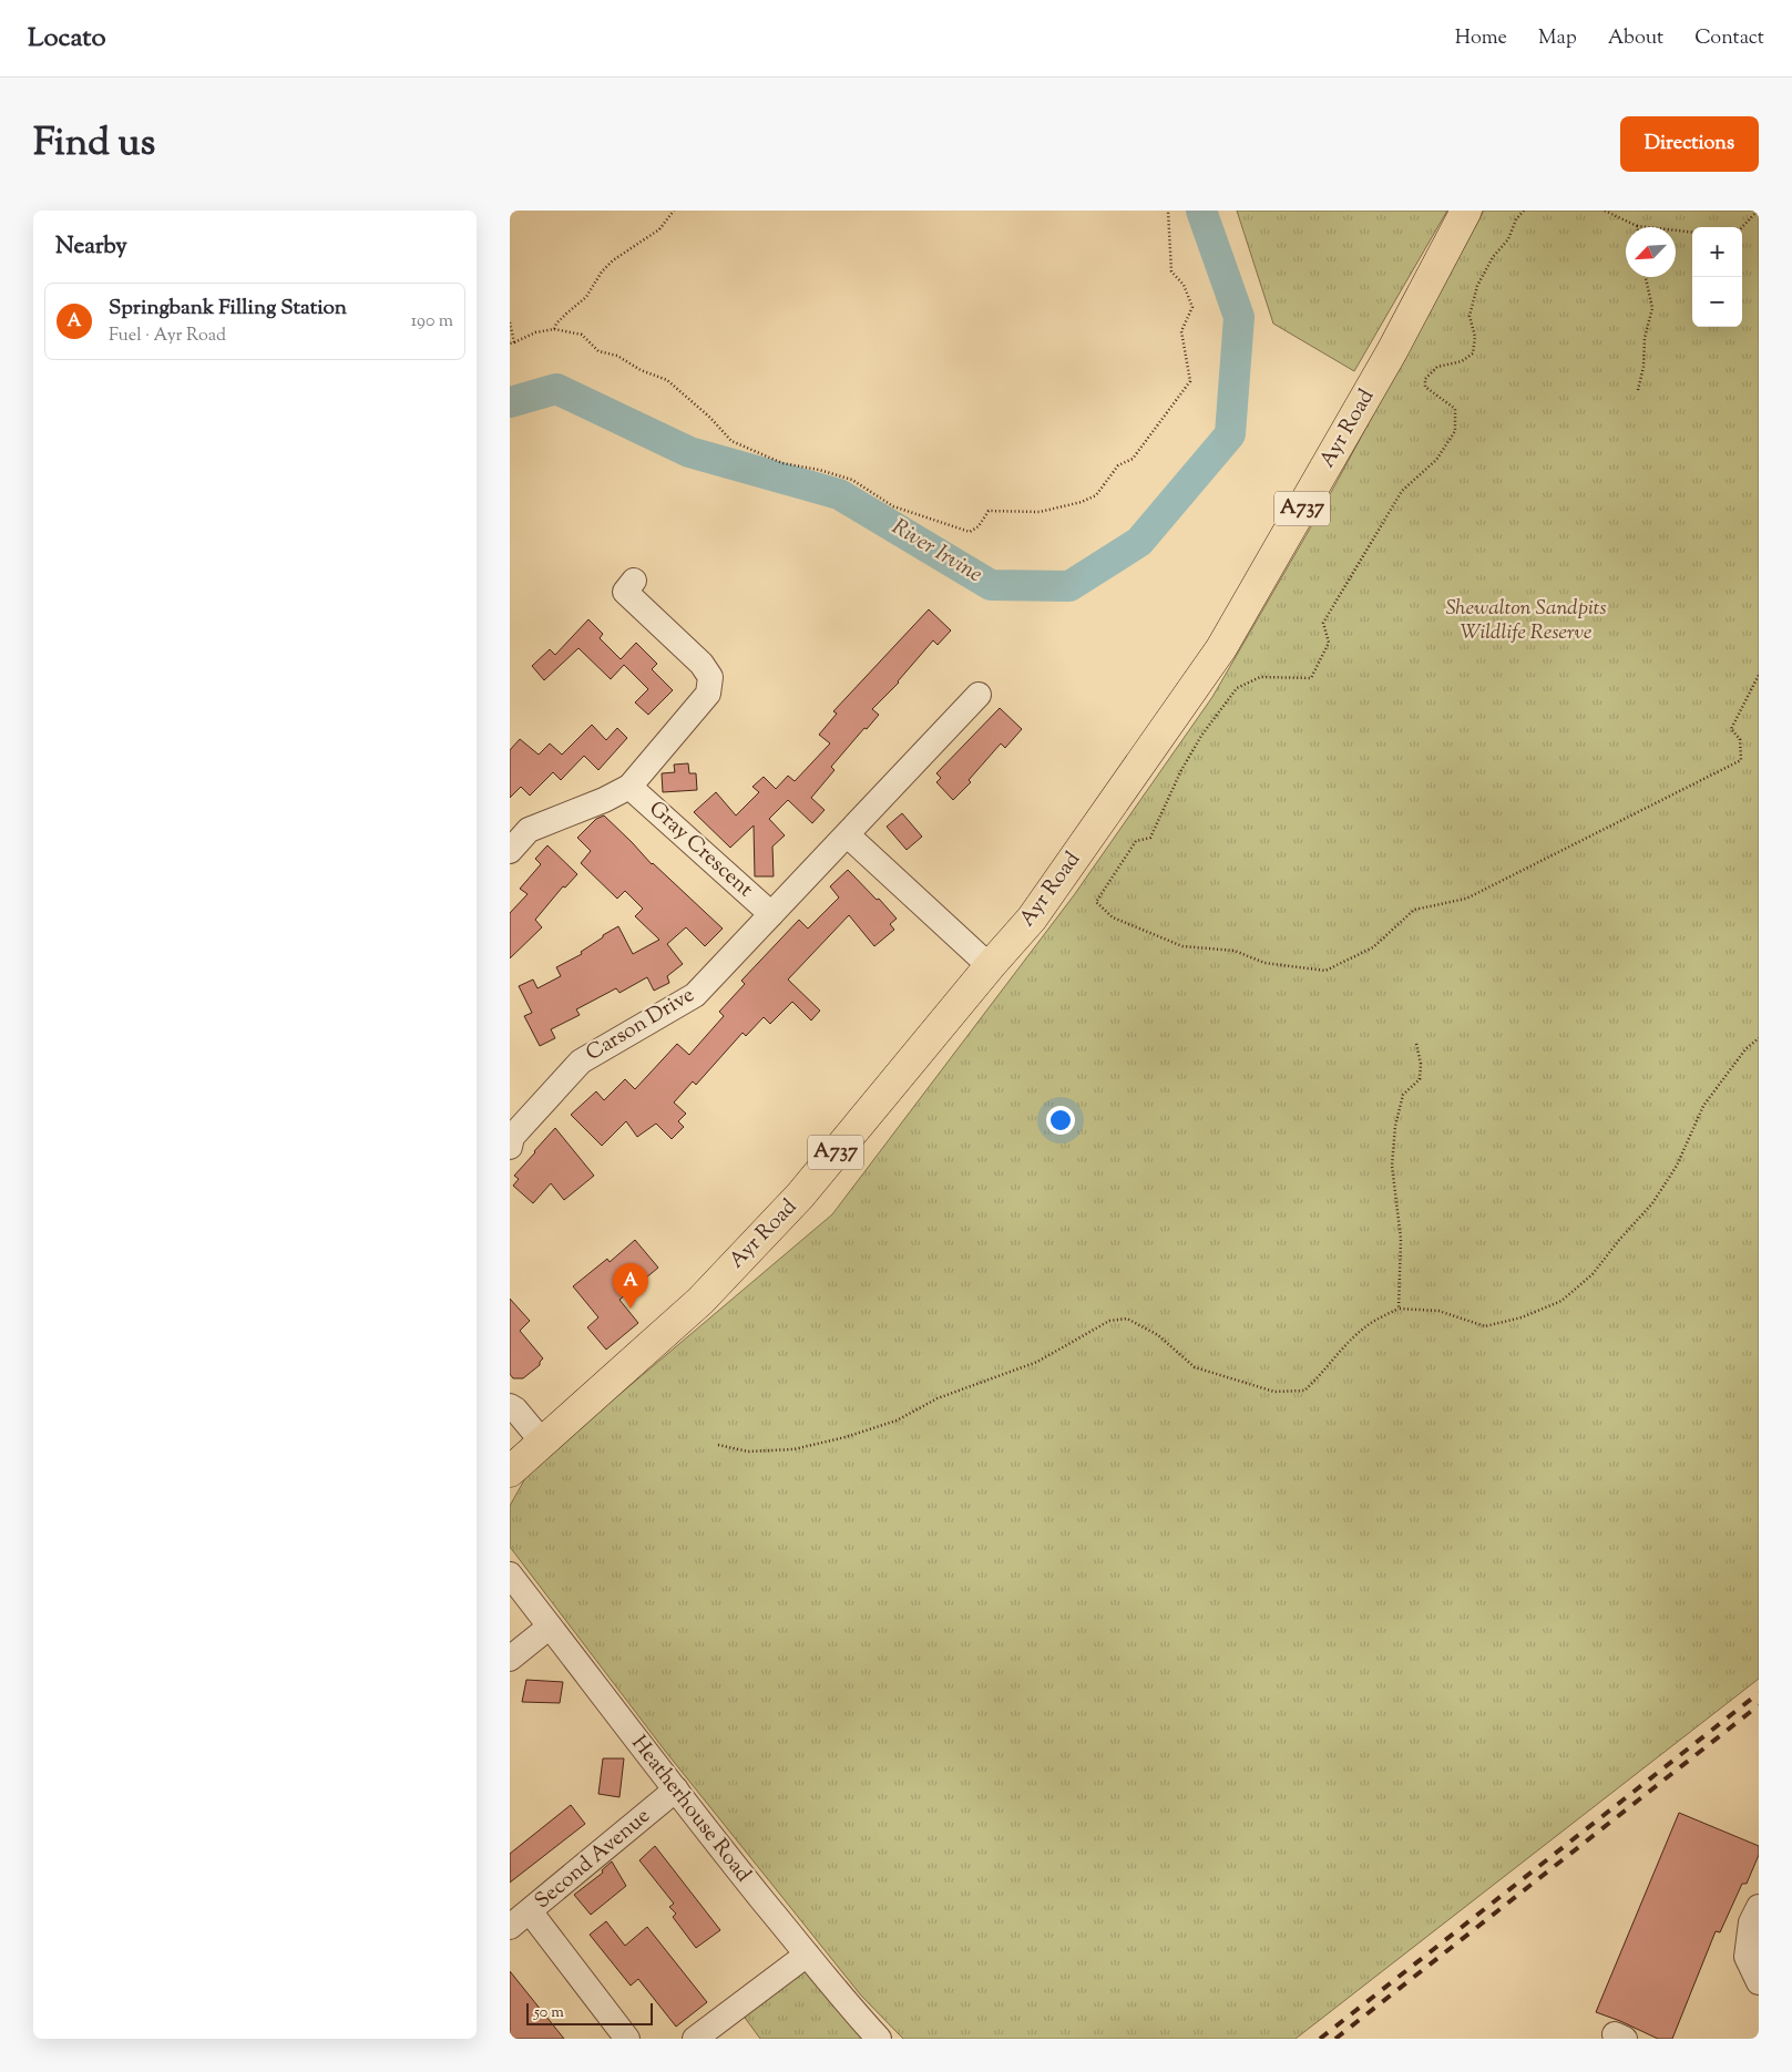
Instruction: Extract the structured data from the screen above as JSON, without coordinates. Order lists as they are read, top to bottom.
{
  "streets": {
    "main road": ["Ayr Road", "A737"],
    "street": [
      "Gray Crescent",
      "Carson Drive",
      "Heatherhouse Road",
      "Second Avenue"
    ]
  },
  "crossings": [
    ["Gray Crescent", "Carson Drive"],
    ["Heatherhouse Road", "Second Avenue"]
  ],
  "water": ["River Irvine"],
  "parks": ["Shewalton Sandpits Wildlife Reserve"],
  "scale_bar": "50 m",
  "north": "bottom left",
  "page": {
    "header": "Locato",
    "nav": [
      "Home",
      "Map",
      "About",
      "Contact"
    ],
    "title": "Find us",
    "buttons": "Directions",
    "heading": "Nearby",
    "map_buttons": ["+", "−"],
    "list": [
      {
        "mark": "A",
        "name": "Springbank Filling Station",
        "note": "Fuel · Ayr Road",
        "value": "190 m"
      }
    ],
    "pins": "A",
    "scale": "50 m"
  }
}
